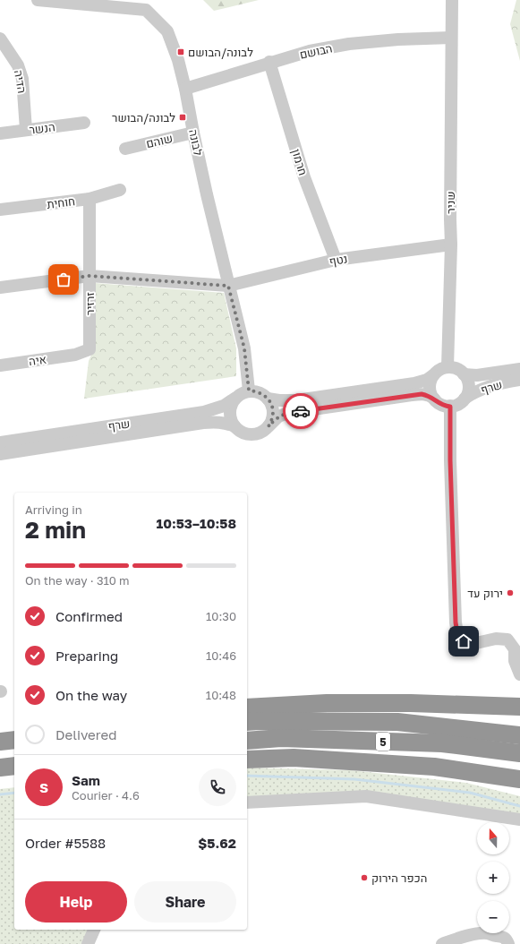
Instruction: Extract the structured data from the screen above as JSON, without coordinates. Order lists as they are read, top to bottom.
{
  "streets": {
    "highway": ["5"],
    "street": [
      "הבושם",
      "הדיה",
      "הנשר",
      "שוהם",
      "לבונה",
      "חרמון",
      "חוחית",
      "שניר",
      "נטף",
      "זרזיר",
      "איה",
      "שרף"
    ]
  },
  "crossings": [
    ["הבושם", "לבונה"],
    ["הבושם", "חרמון"],
    ["הבושם", "שניר"],
    ["הדיה", "הנשר"],
    ["שוהם", "לבונה"],
    ["לבונה", "נטף"],
    ["לבונה", "שרף"],
    ["חרמון", "נטף"],
    ["חוחית", "זרזיר"],
    ["שניר", "נטף"],
    ["שניר", "שרף"],
    ["נטף", "זרזיר"],
    ["זרזיר", "איה"]
  ],
  "places": {
    "transit": ["לבונה/הבושם", "לבונה/הבושר"],
    "other": ["ירוק עד", "הכפר הירוק"]
  },
  "north": "top",
  "page": {
    "heading": ["2 min", "Arriving in", "10:53–10:58"],
    "panel": [
      "Sam",
      "Courier · 4.6",
      "Order #5588",
      "$5.62"
    ],
    "bar": "On the way · 310 m",
    "list": [
      ["Confirmed", "10:30"],
      ["Preparing", "10:46"],
      ["On the way", "10:48"],
      "Delivered"
    ],
    "round": "S",
    "map_buttons": ["+", "−"],
    "buttons": ["Help", "Share"]
  }
}
